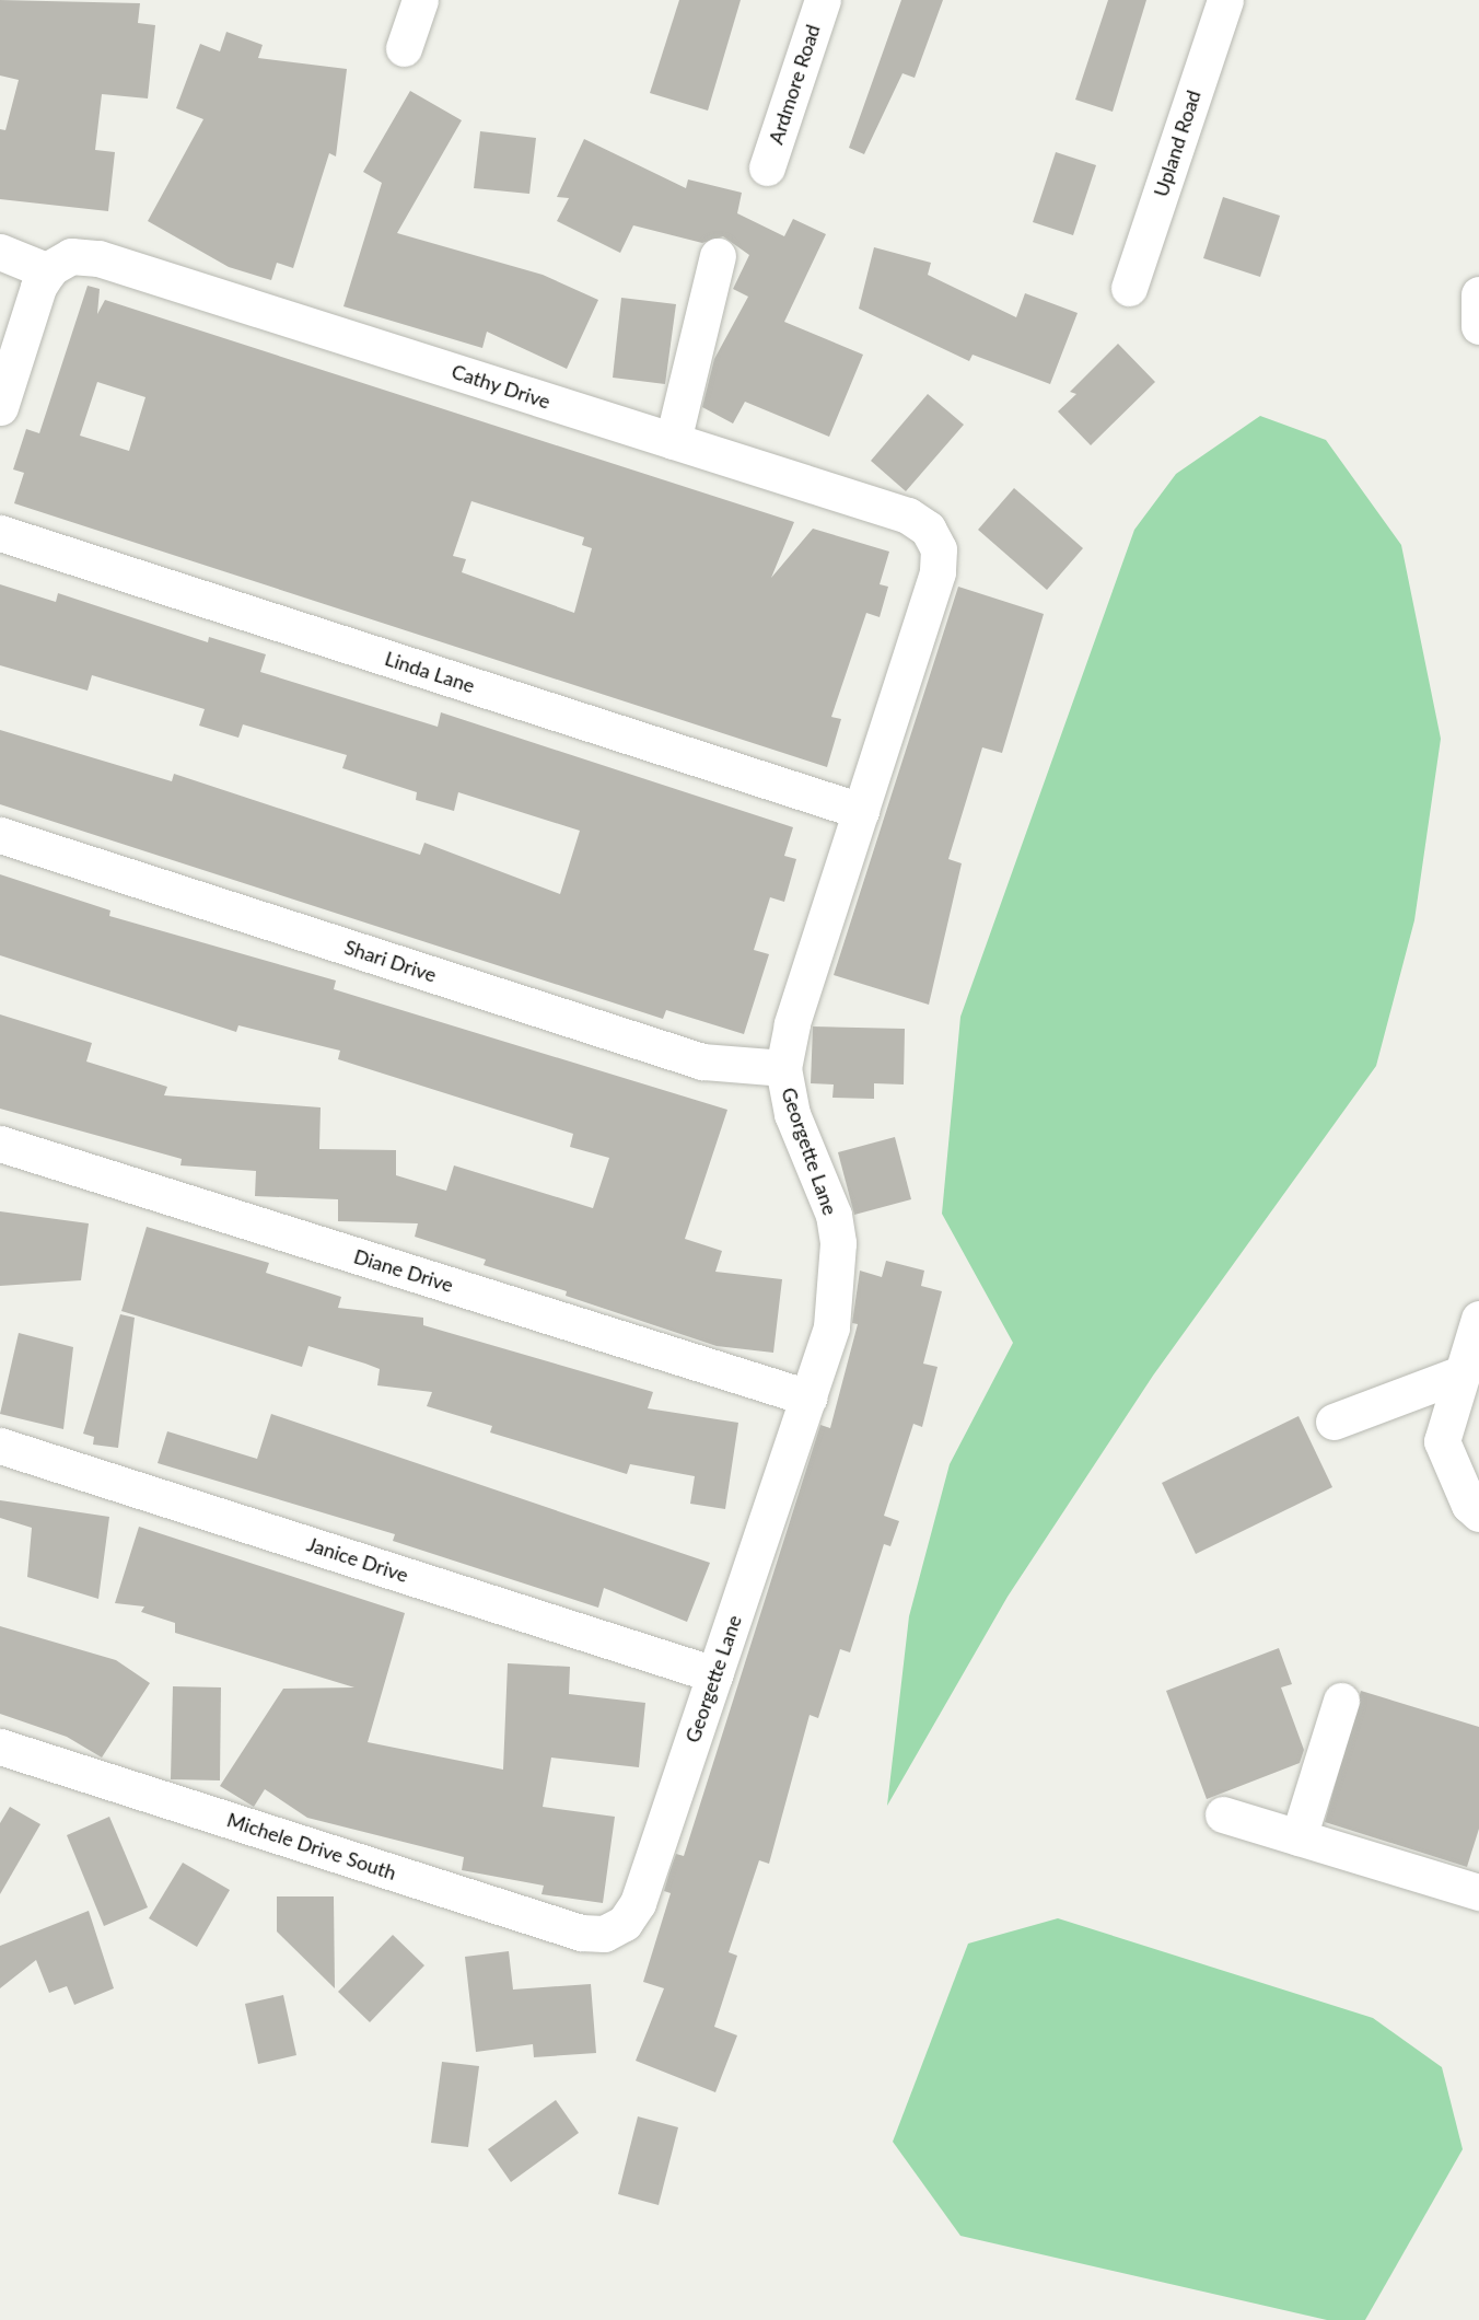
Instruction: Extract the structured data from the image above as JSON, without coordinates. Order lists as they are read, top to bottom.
{
  "streets": {
    "street": [
      "Ardmore Road",
      "Upland Road",
      "Cathy Drive",
      "Linda Lane",
      "Shari Drive",
      "Georgette Lane",
      "Diane Drive",
      "Janice Drive",
      "Michele Drive South"
    ]
  },
  "crossings": [
    ["Cathy Drive", "Georgette Lane"],
    ["Linda Lane", "Georgette Lane"],
    ["Shari Drive", "Georgette Lane"],
    ["Georgette Lane", "Diane Drive"],
    ["Georgette Lane", "Janice Drive"],
    ["Georgette Lane", "Michele Drive South"]
  ]
}
